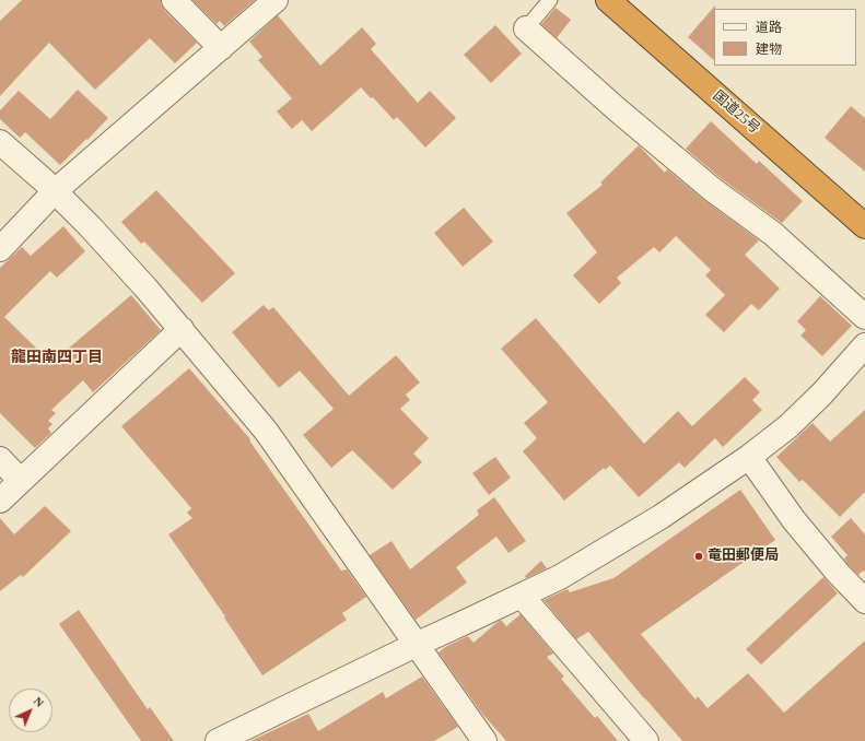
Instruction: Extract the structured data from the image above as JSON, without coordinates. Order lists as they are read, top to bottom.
{
  "streets": {
    "highway": ["国道25号"]
  },
  "districts": ["龍田南四丁目"],
  "places": ["竜田郵便局"],
  "legend": ["道路", "建物"],
  "north": "top right"
}
